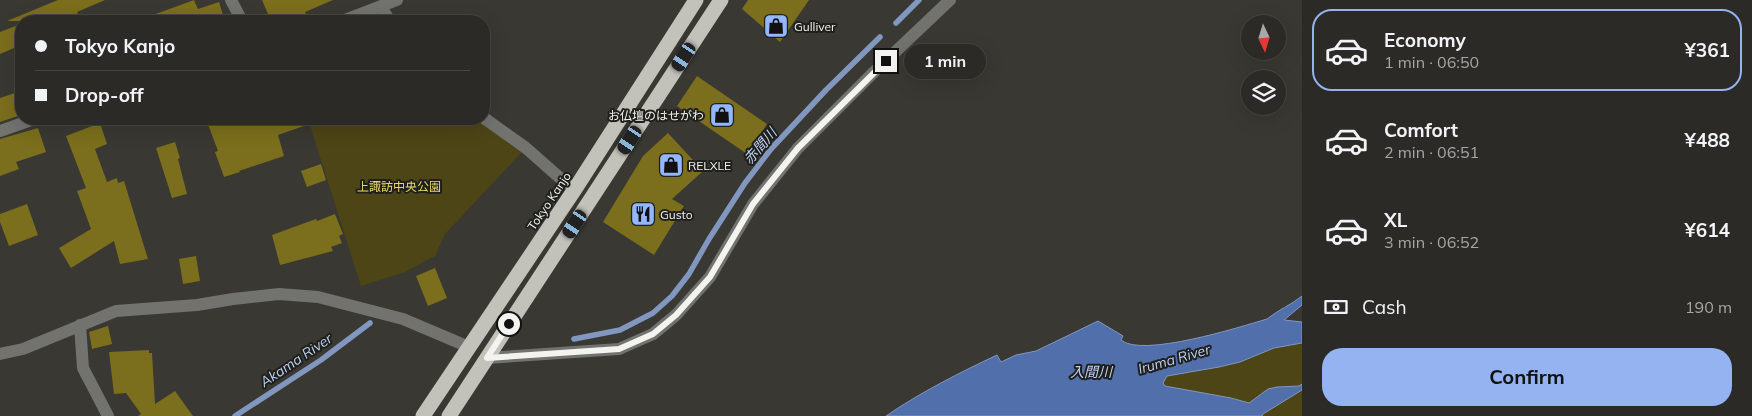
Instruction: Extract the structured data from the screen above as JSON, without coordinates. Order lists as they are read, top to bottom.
{
  "streets": {
    "highway": ["Tokyo Kanjo"]
  },
  "water": [
    "赤間川",
    "Iruma River",
    "Akama River",
    "入間川"
  ],
  "parks": ["上諏訪中央公園"],
  "places": {
    "shop": ["Gulliver", "お仏壇のはせがわ", "RELXLE"],
    "restaurant": ["Gusto"]
  },
  "north": "bottom",
  "page": {
    "list": [
      {
        "name": "Economy",
        "note": "1 min · 06:50",
        "value": "¥361"
      },
      {
        "name": "Comfort",
        "note": "2 min · 06:51",
        "value": "¥488"
      },
      {
        "name": "XL",
        "note": "3 min · 06:52",
        "value": "¥614"
      }
    ],
    "banner": ["Tokyo Kanjo", "Drop-off"],
    "bubble": "1 min",
    "pay": ["Cash", "190 m"],
    "buttons": "Confirm"
  }
}
